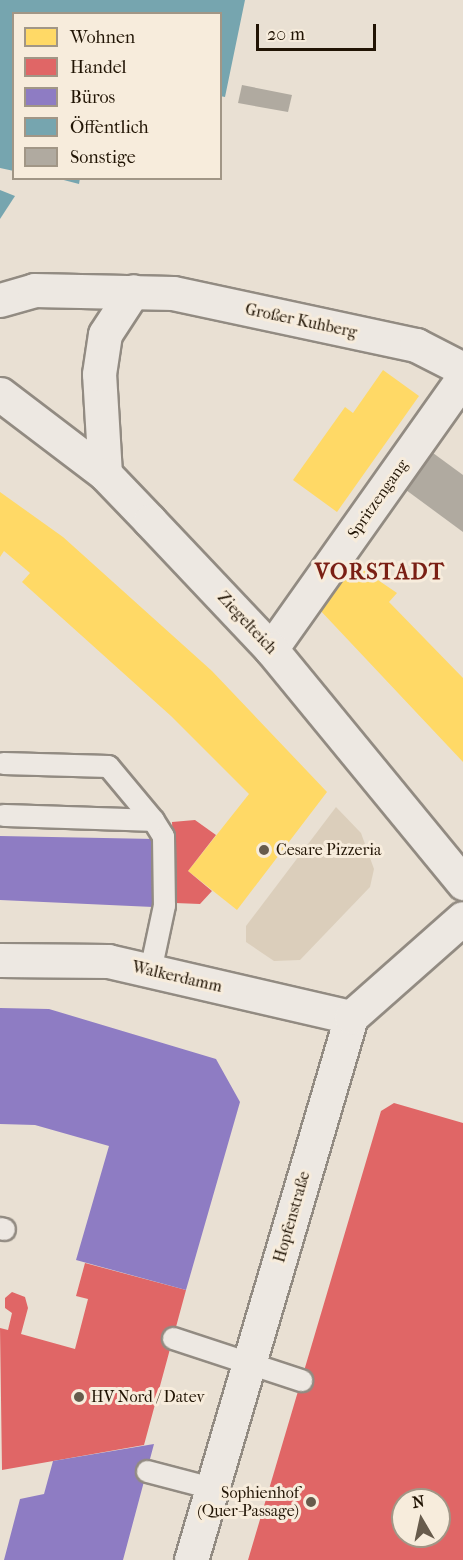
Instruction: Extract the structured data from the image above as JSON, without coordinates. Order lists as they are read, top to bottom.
{
  "streets": {
    "street": [
      "Großer Kuhberg",
      "Spritzengang",
      "Ziegelteich",
      "Walkerdamm",
      "Hopfenstraße"
    ]
  },
  "crossings": [
    ["Spritzengang", "Ziegelteich"],
    ["Walkerdamm", "Hopfenstraße"]
  ],
  "districts": ["VORSTADT"],
  "places": ["Cesare Pizzeria", "HV Nord / Datev", "Sophienhof (Quer-Passage)"],
  "legend": [
    "Wohnen",
    "Handel",
    "Büros",
    "Öffentlich",
    "Sonstige"
  ],
  "scale_bar": "20 m",
  "north": "top"
}
